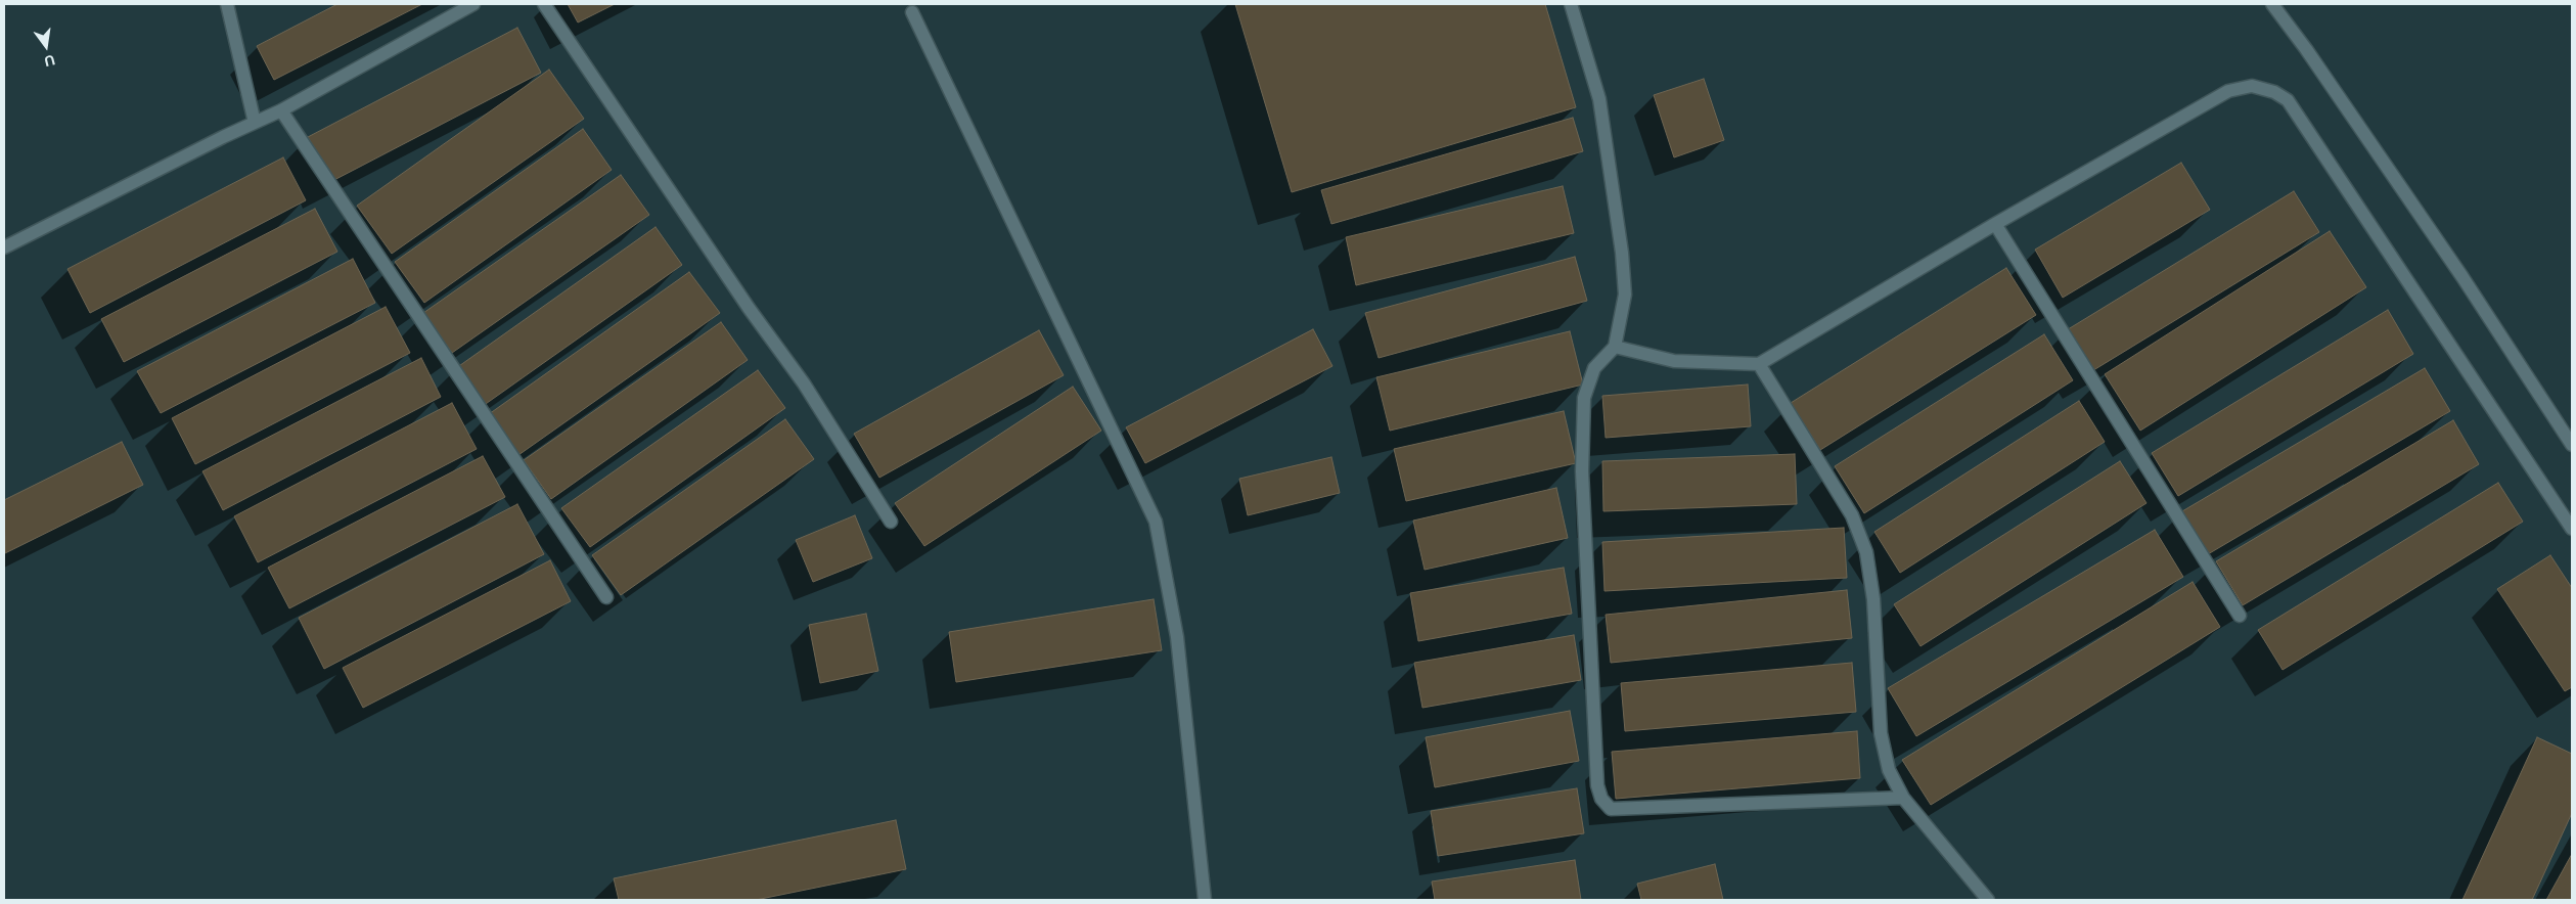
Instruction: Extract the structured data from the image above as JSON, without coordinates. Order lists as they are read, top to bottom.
{
  "north": "bottom"
}
